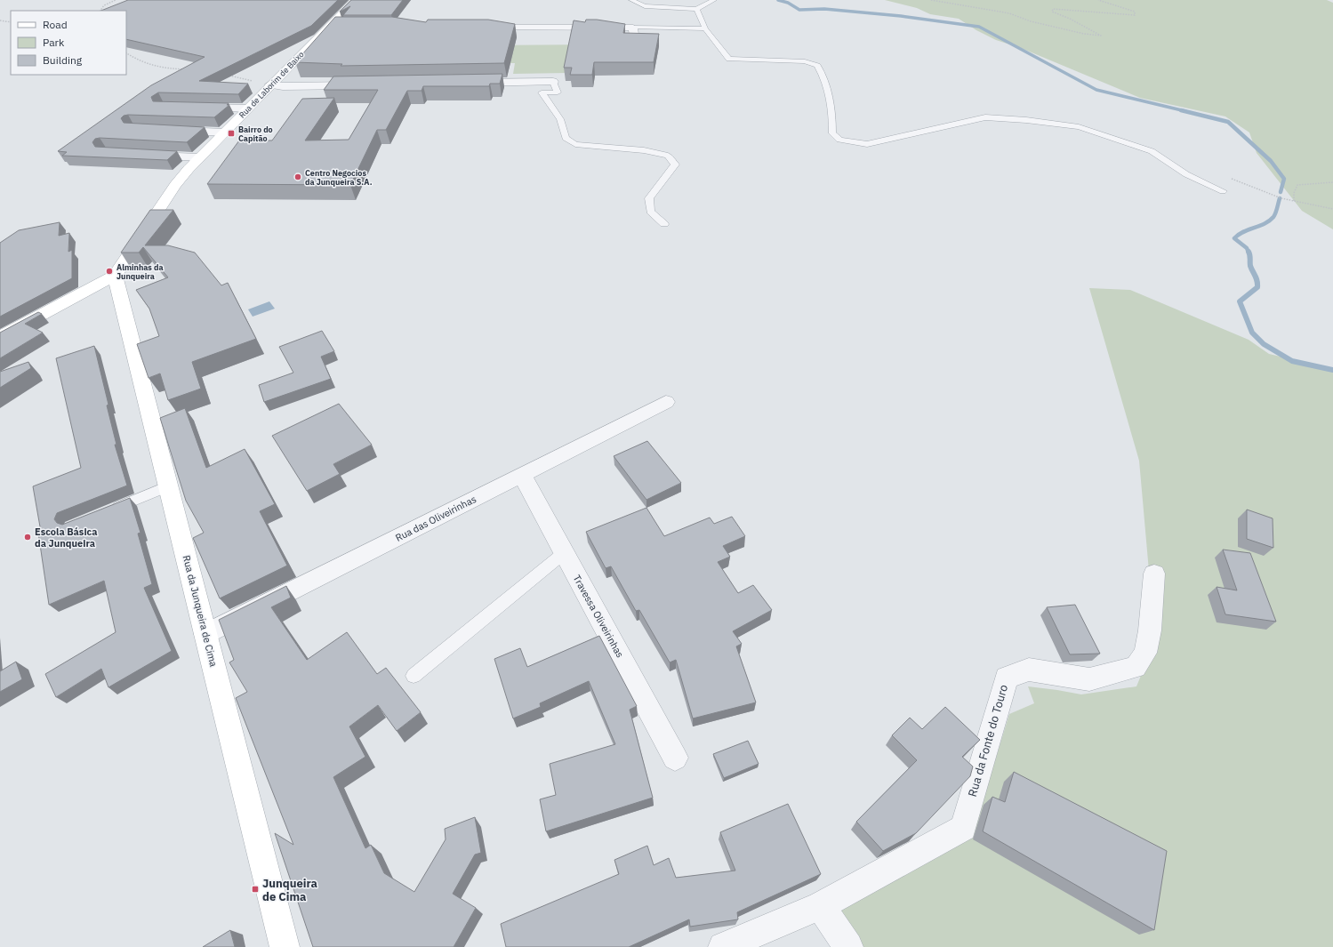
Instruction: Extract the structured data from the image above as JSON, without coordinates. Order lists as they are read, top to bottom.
{
  "streets": {
    "main road": ["Rua de Laborim de Baixo", "Rua da Junqueira de Cima"],
    "street": ["Rua das Oliveirinhas", "Travessa Oliveirinhas", "Rua da Fonte do Touro"]
  },
  "crossings": [
    ["Rua de Laborim de Baixo", "Rua da Junqueira de Cima"],
    ["Rua das Oliveirinhas", "Rua da Junqueira de Cima"],
    ["Rua das Oliveirinhas", "Travessa Oliveirinhas"]
  ],
  "places": {
    "transit": ["Bairro do Capitão", "Junqueira de Cima"],
    "other": ["Centro Negocios da Junqueira S.A.", "Alminhas da Junqueira", "Escola Básica da Junqueira"]
  },
  "legend": ["Road", "Park", "Building"]
}
